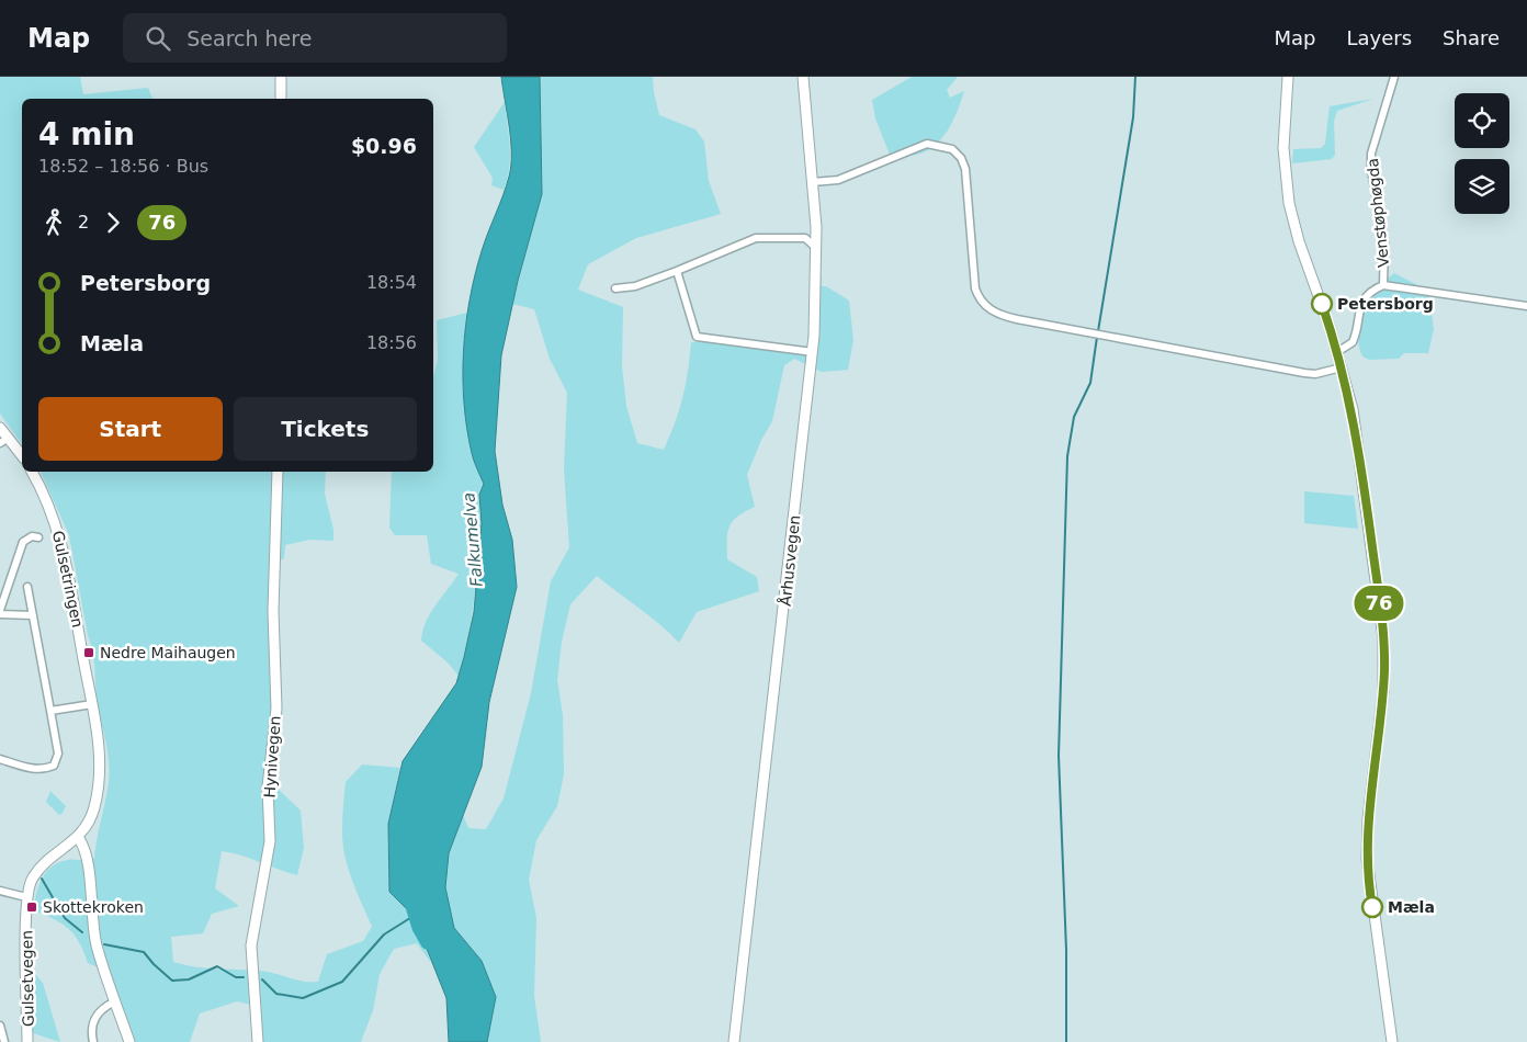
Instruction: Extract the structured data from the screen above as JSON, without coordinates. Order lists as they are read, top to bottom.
{
  "streets": {
    "street": [
      "Venstøphøgda",
      "Århusvegen",
      "Gulsetringen",
      "Hynivegen",
      "Gulsetvegen"
    ]
  },
  "crossings": [
    ["Gulsetringen", "Gulsetvegen"]
  ],
  "water": ["Falkumelva"],
  "places": {
    "other": ["Petersborg", "Mæla"],
    "transit": ["Nedre Maihaugen", "Skottekroken"]
  },
  "lines": ["bus line 76"],
  "page": {
    "header": "Map",
    "search": "Search here",
    "nav": ["Map", "Layers", "Share"],
    "on_map": "76",
    "heading": ["4 min", "18:52 – 18:56 · Bus", "$0.96"],
    "legs": ["2", "76"],
    "list": [
      {
        "name": "Petersborg",
        "value": "18:54"
      },
      {
        "name": "Mæla",
        "value": "18:56"
      }
    ],
    "buttons": ["Start", "Tickets"]
  }
}
